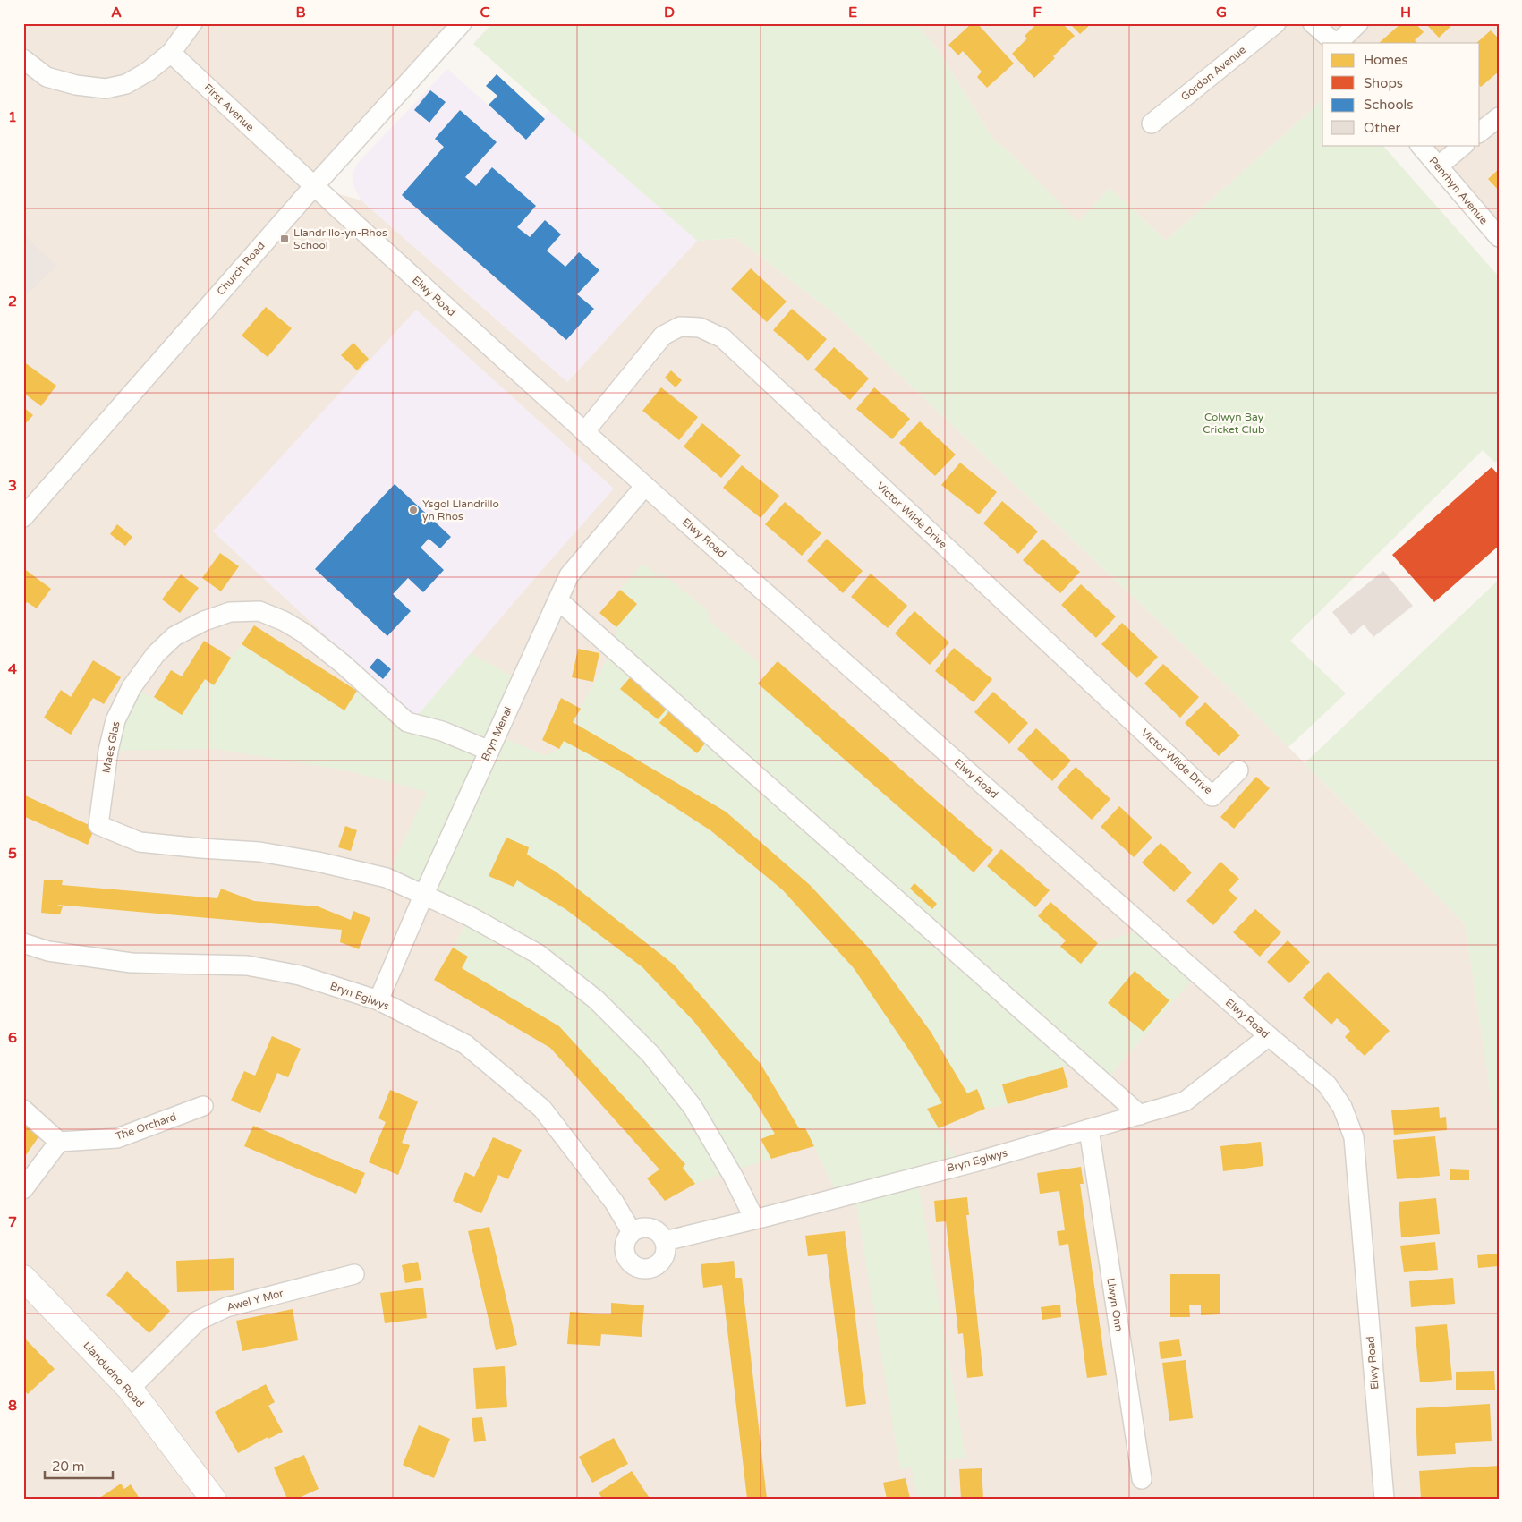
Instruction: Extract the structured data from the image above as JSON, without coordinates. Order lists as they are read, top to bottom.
{
  "streets": {
    "main road": ["Llandudno Road"],
    "street": [
      "Gordon Avenue",
      "First Avenue",
      "Penrhyn Avenue",
      "Church Road",
      "Elwy Road",
      "Victor Wilde Drive",
      "Bryn Menai",
      "Maes Glas",
      "Bryn Eglwys",
      "The Orchard",
      "Awel Y Mor",
      "Llwyn Onn"
    ]
  },
  "crossings": [
    ["First Avenue", "Church Road"],
    ["First Avenue", "Elwy Road"],
    ["Church Road", "Elwy Road"],
    ["Elwy Road", "Victor Wilde Drive"],
    ["Elwy Road", "Bryn Menai"],
    ["Elwy Road", "Bryn Eglwys"],
    ["Bryn Menai", "Maes Glas"],
    ["Bryn Menai", "Bryn Eglwys"],
    ["Bryn Eglwys", "Llwyn Onn"],
    ["Awel Y Mor", "Llandudno Road"]
  ],
  "parks": ["Colwyn Bay Cricket Club"],
  "places": {
    "transit": ["Llandrillo-yn-Rhos School"],
    "other": ["Ysgol Llandrillo yn Rhos"]
  },
  "legend": [
    "Homes",
    "Shops",
    "Schools",
    "Other"
  ],
  "scale_bar": "20 m",
  "grid": {
    "columns": [
      "A",
      "B",
      "C",
      "D",
      "E",
      "F",
      "G",
      "H"
    ],
    "rows": [
      "1",
      "2",
      "3",
      "4",
      "5",
      "6",
      "7",
      "8"
    ]
  }
}
